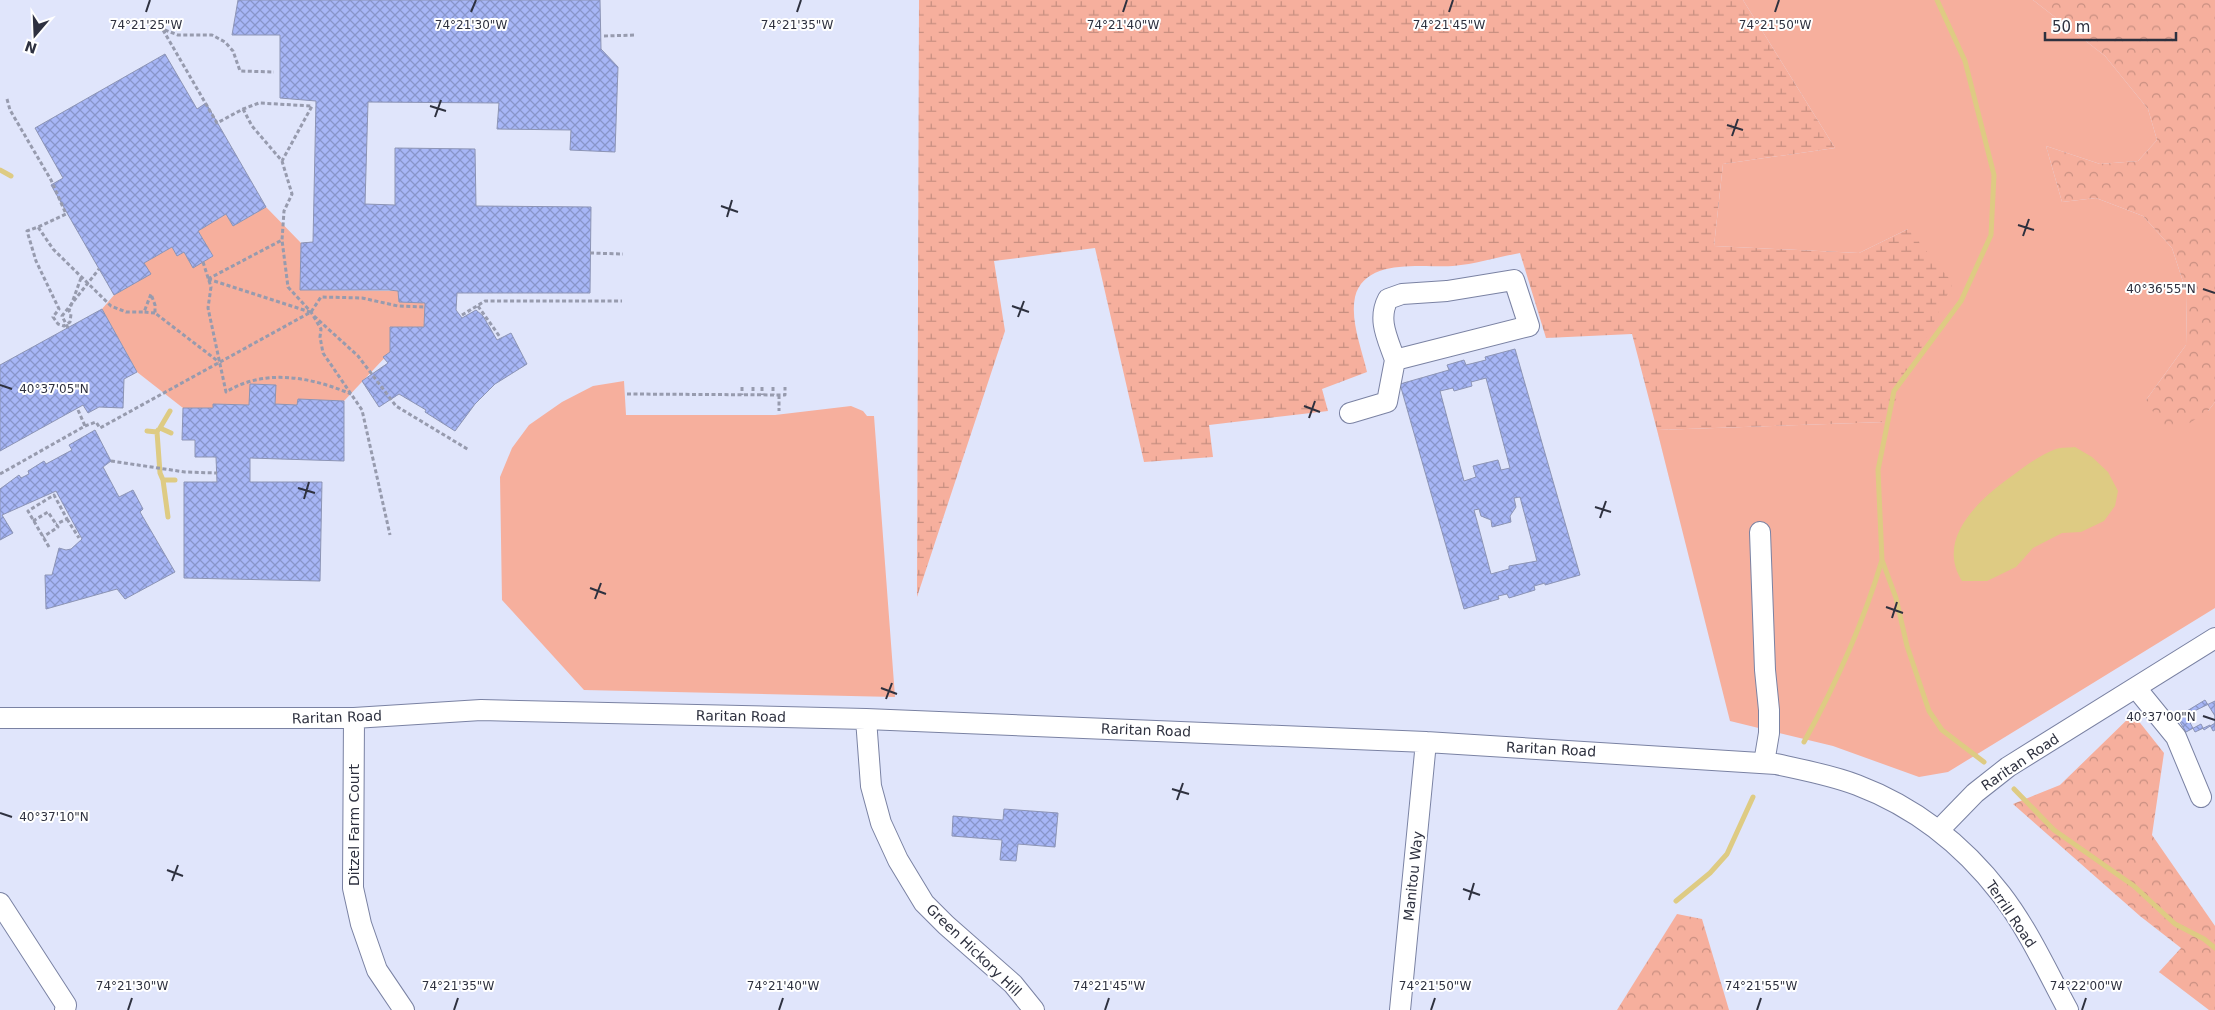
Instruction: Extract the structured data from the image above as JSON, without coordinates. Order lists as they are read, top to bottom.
{
  "streets": {
    "street": [
      "Raritan Road",
      "Ditzel Farm Court",
      "Manitou Way",
      "Terrill Road",
      "Green Hickory Hill"
    ]
  },
  "crossings": [
    ["Raritan Road", "Ditzel Farm Court"],
    ["Raritan Road", "Manitou Way"],
    ["Raritan Road", "Terrill Road"],
    ["Raritan Road", "Green Hickory Hill"]
  ],
  "scale_bar": "50 m",
  "north": "bottom",
  "coordinates": [
    "74°21'45\"W",
    "74°21'25\"W",
    "74°21'30\"W",
    "74°21'35\"W",
    "74°21'40\"W",
    "74°21'50\"W",
    "40°36'55\"N",
    "40°37'05\"N",
    "40°37'00\"N",
    "40°37'10\"N",
    "74°21'55\"W",
    "74°22'00\"W"
  ]
}
